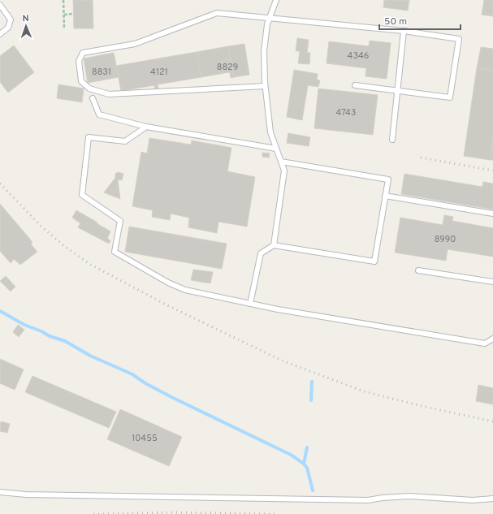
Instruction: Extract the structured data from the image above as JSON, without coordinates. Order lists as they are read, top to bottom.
{
  "house_numbers": [
    "4346",
    "8829",
    "8831",
    "4121",
    "4743",
    "8990",
    "10455"
  ],
  "scale_bar": "50 m",
  "north": "top"
}
